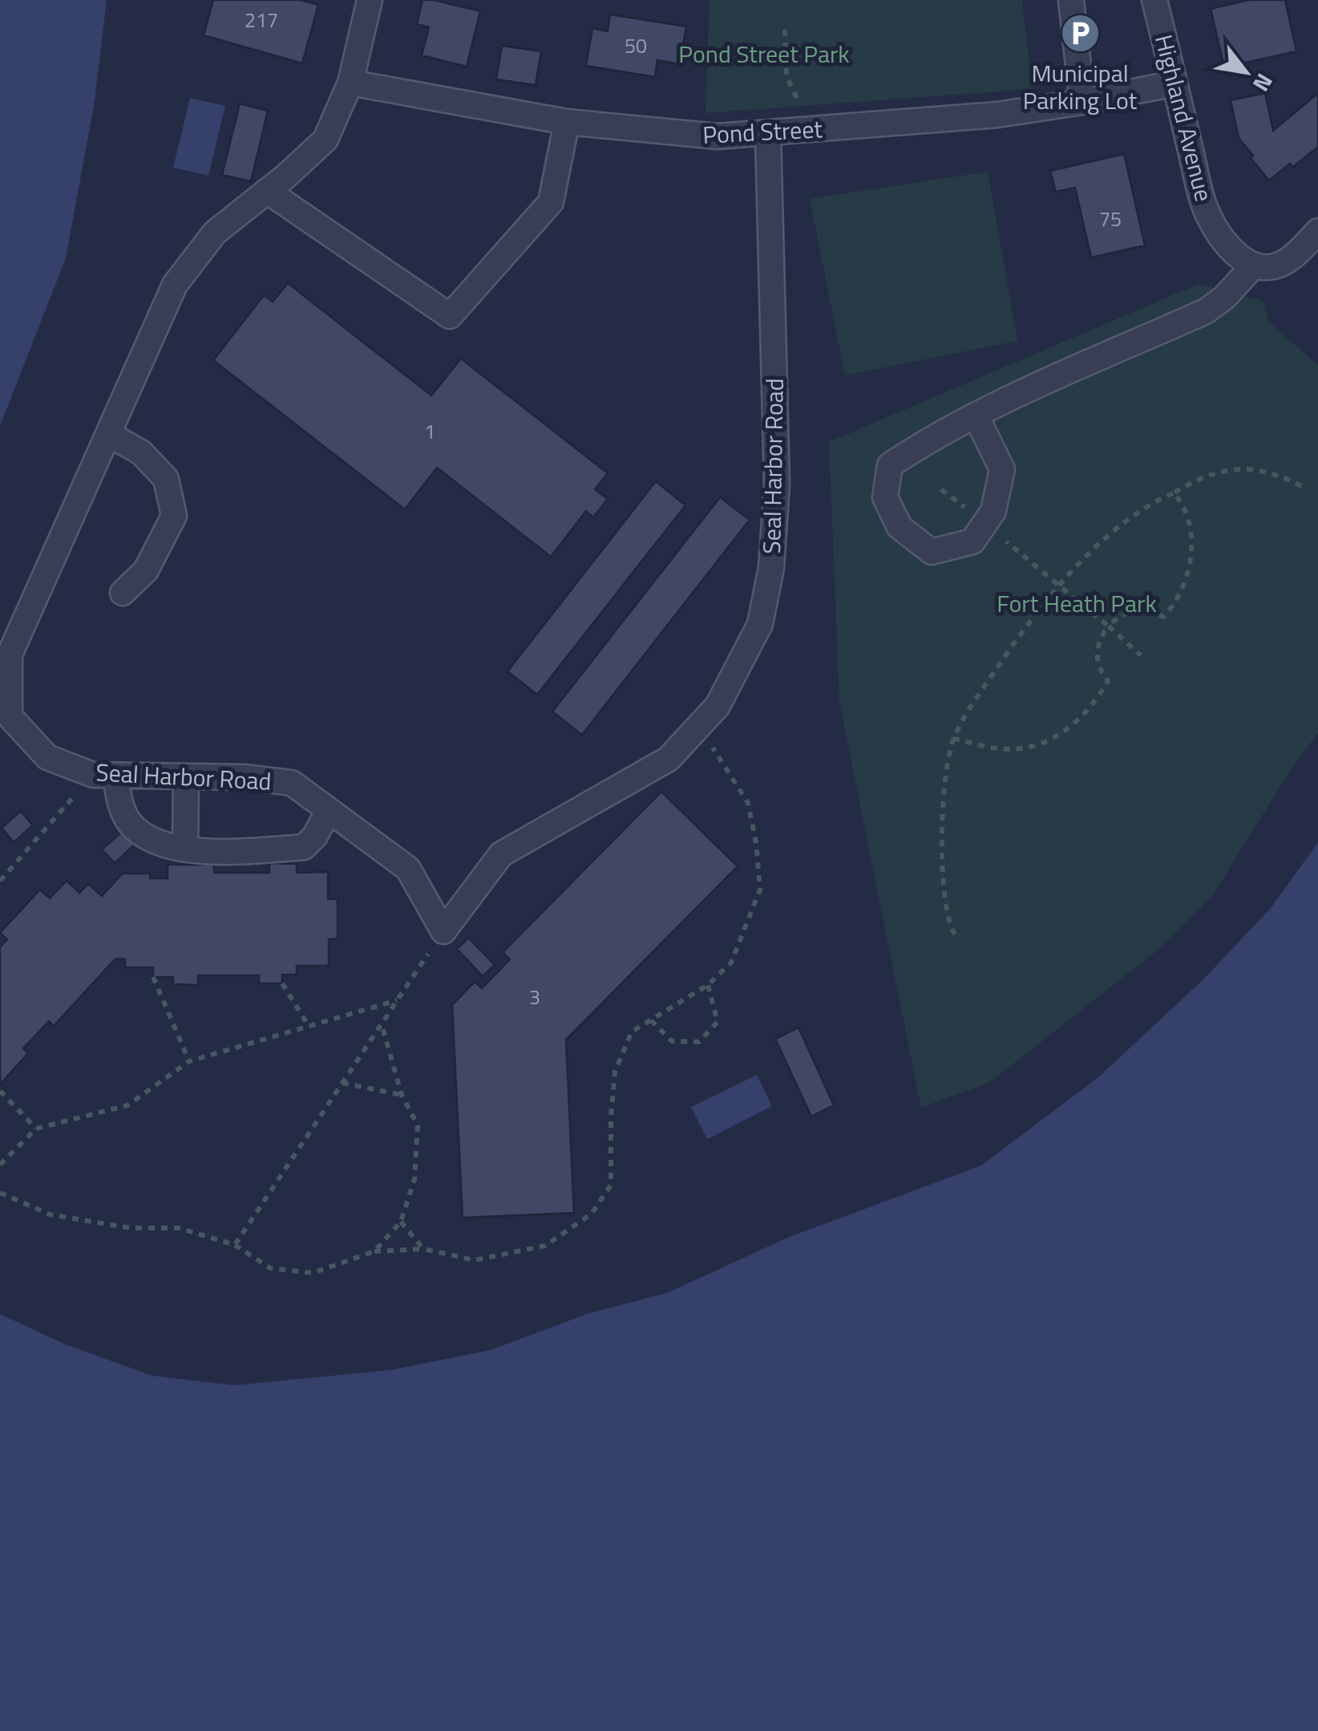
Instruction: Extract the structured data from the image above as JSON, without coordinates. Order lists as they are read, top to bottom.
{
  "streets": {
    "street": ["Highland Avenue", "Pond Street", "Seal Harbor Road"]
  },
  "crossings": [
    ["Highland Avenue", "Pond Street"],
    ["Pond Street", "Seal Harbor Road"]
  ],
  "parks": ["Pond Street Park", "Fort Heath Park"],
  "places": {
    "parking": ["Municipal Parking Lot"]
  },
  "house_numbers": [
    "217",
    "50",
    "75",
    "1",
    "3"
  ],
  "north": "bottom right"
}
